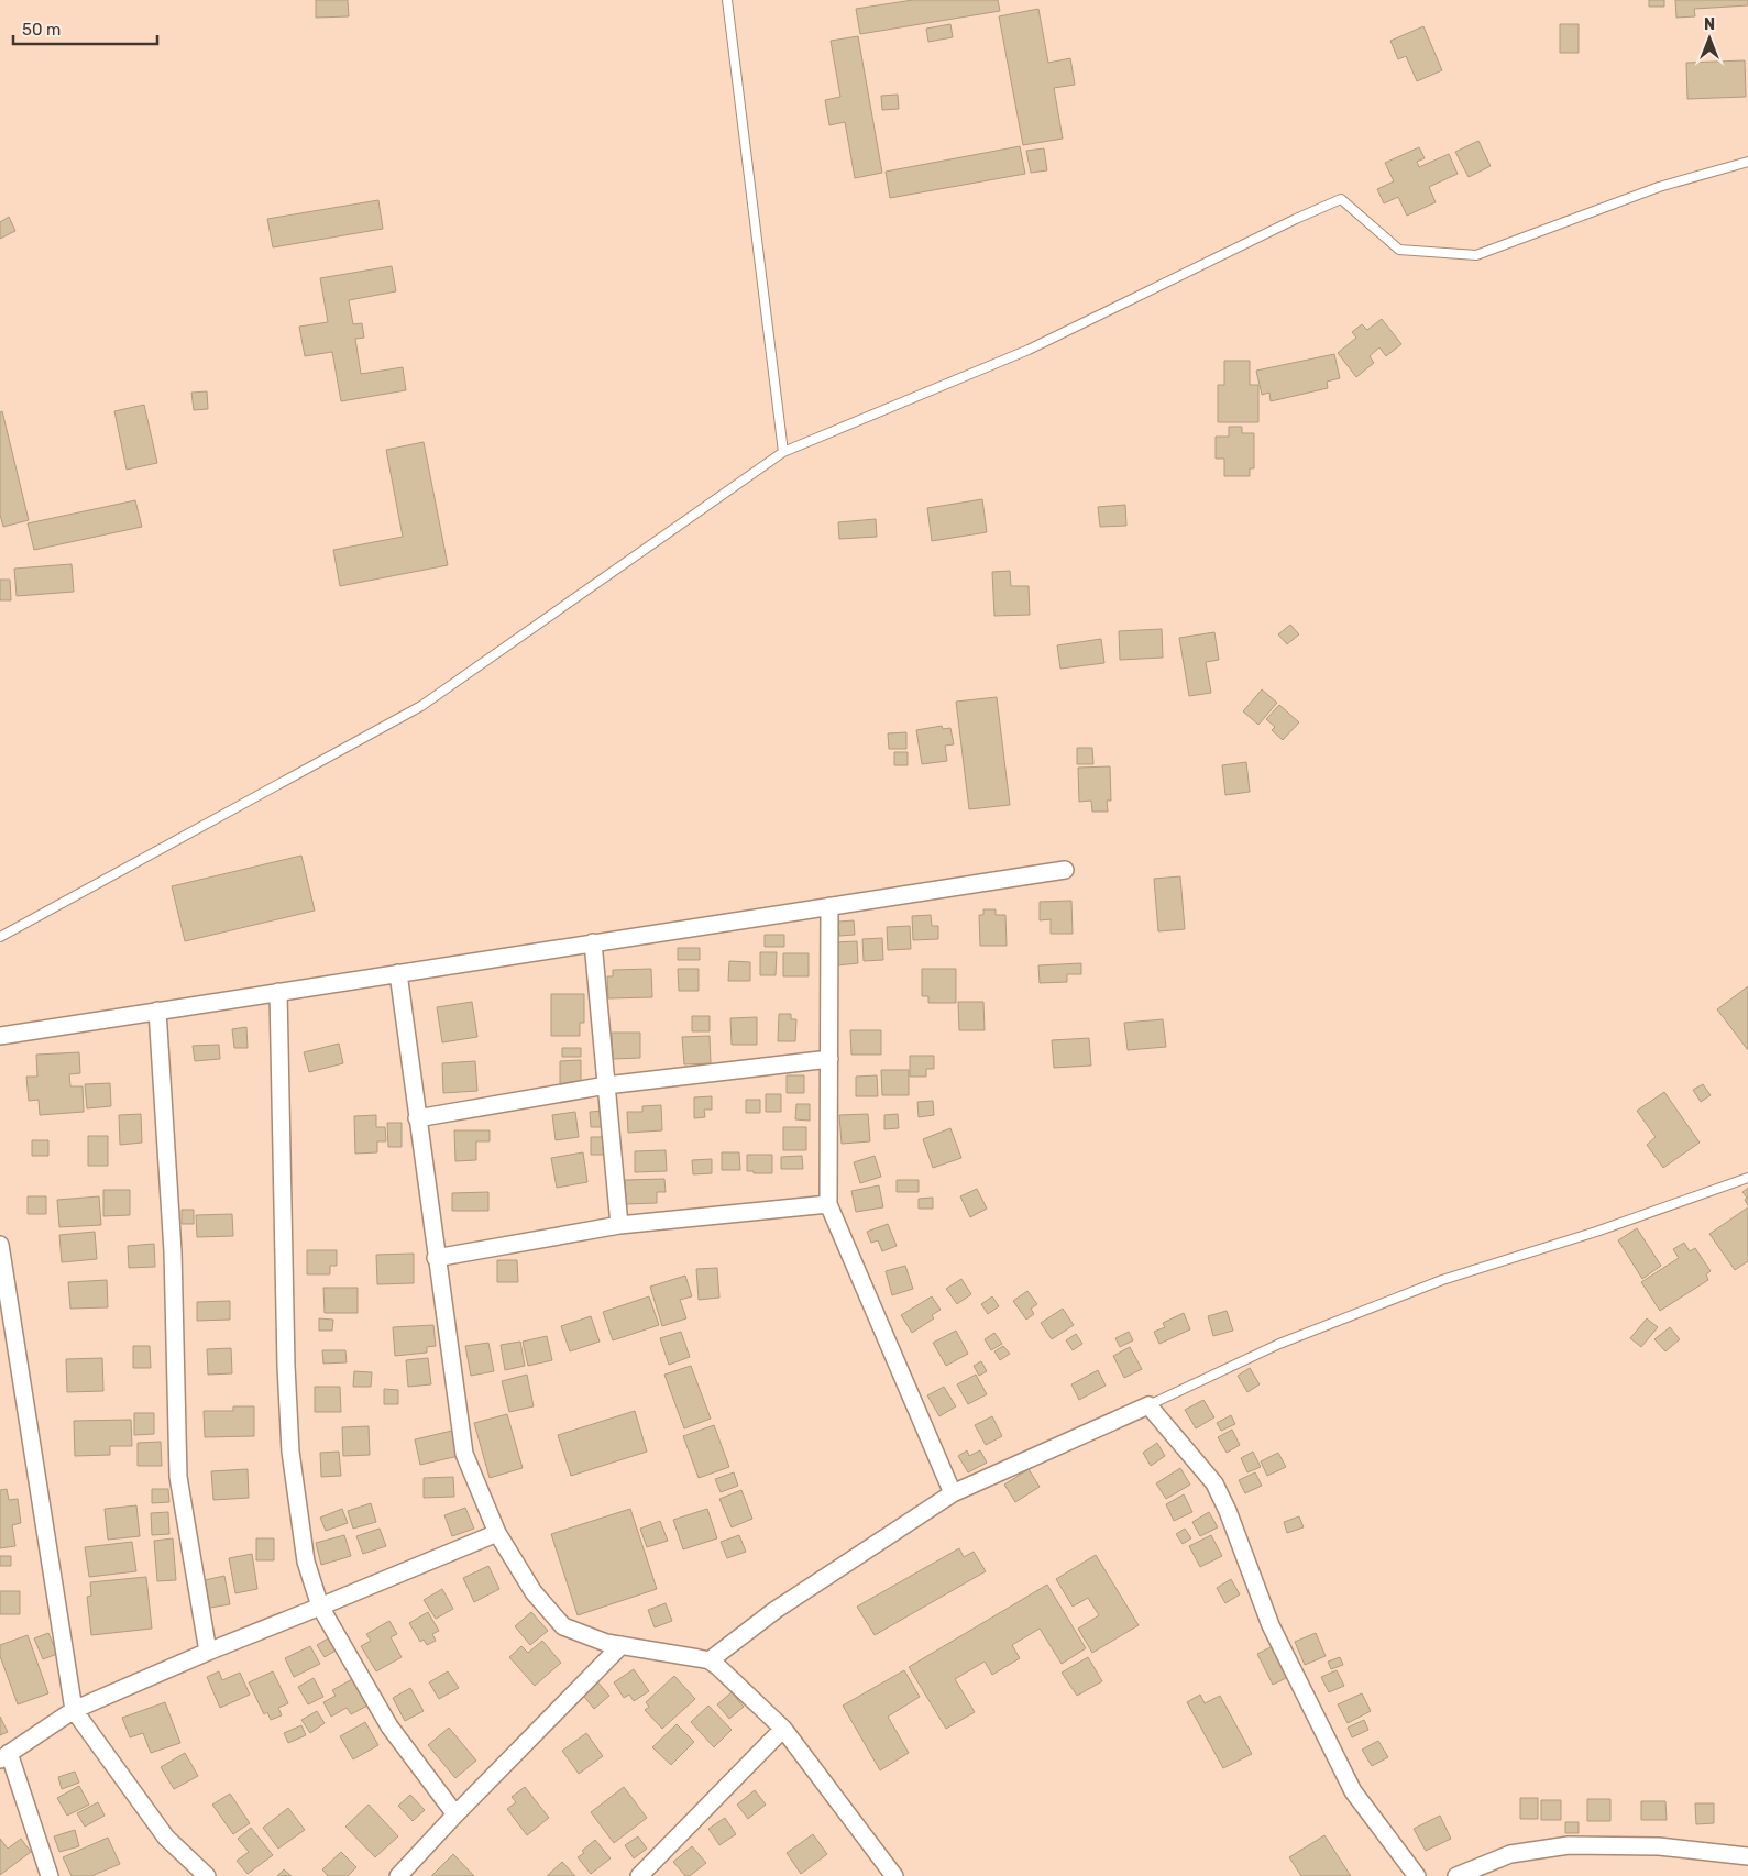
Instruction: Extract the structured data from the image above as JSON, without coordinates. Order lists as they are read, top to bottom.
{
  "scale_bar": "50 m",
  "north": "top"
}
